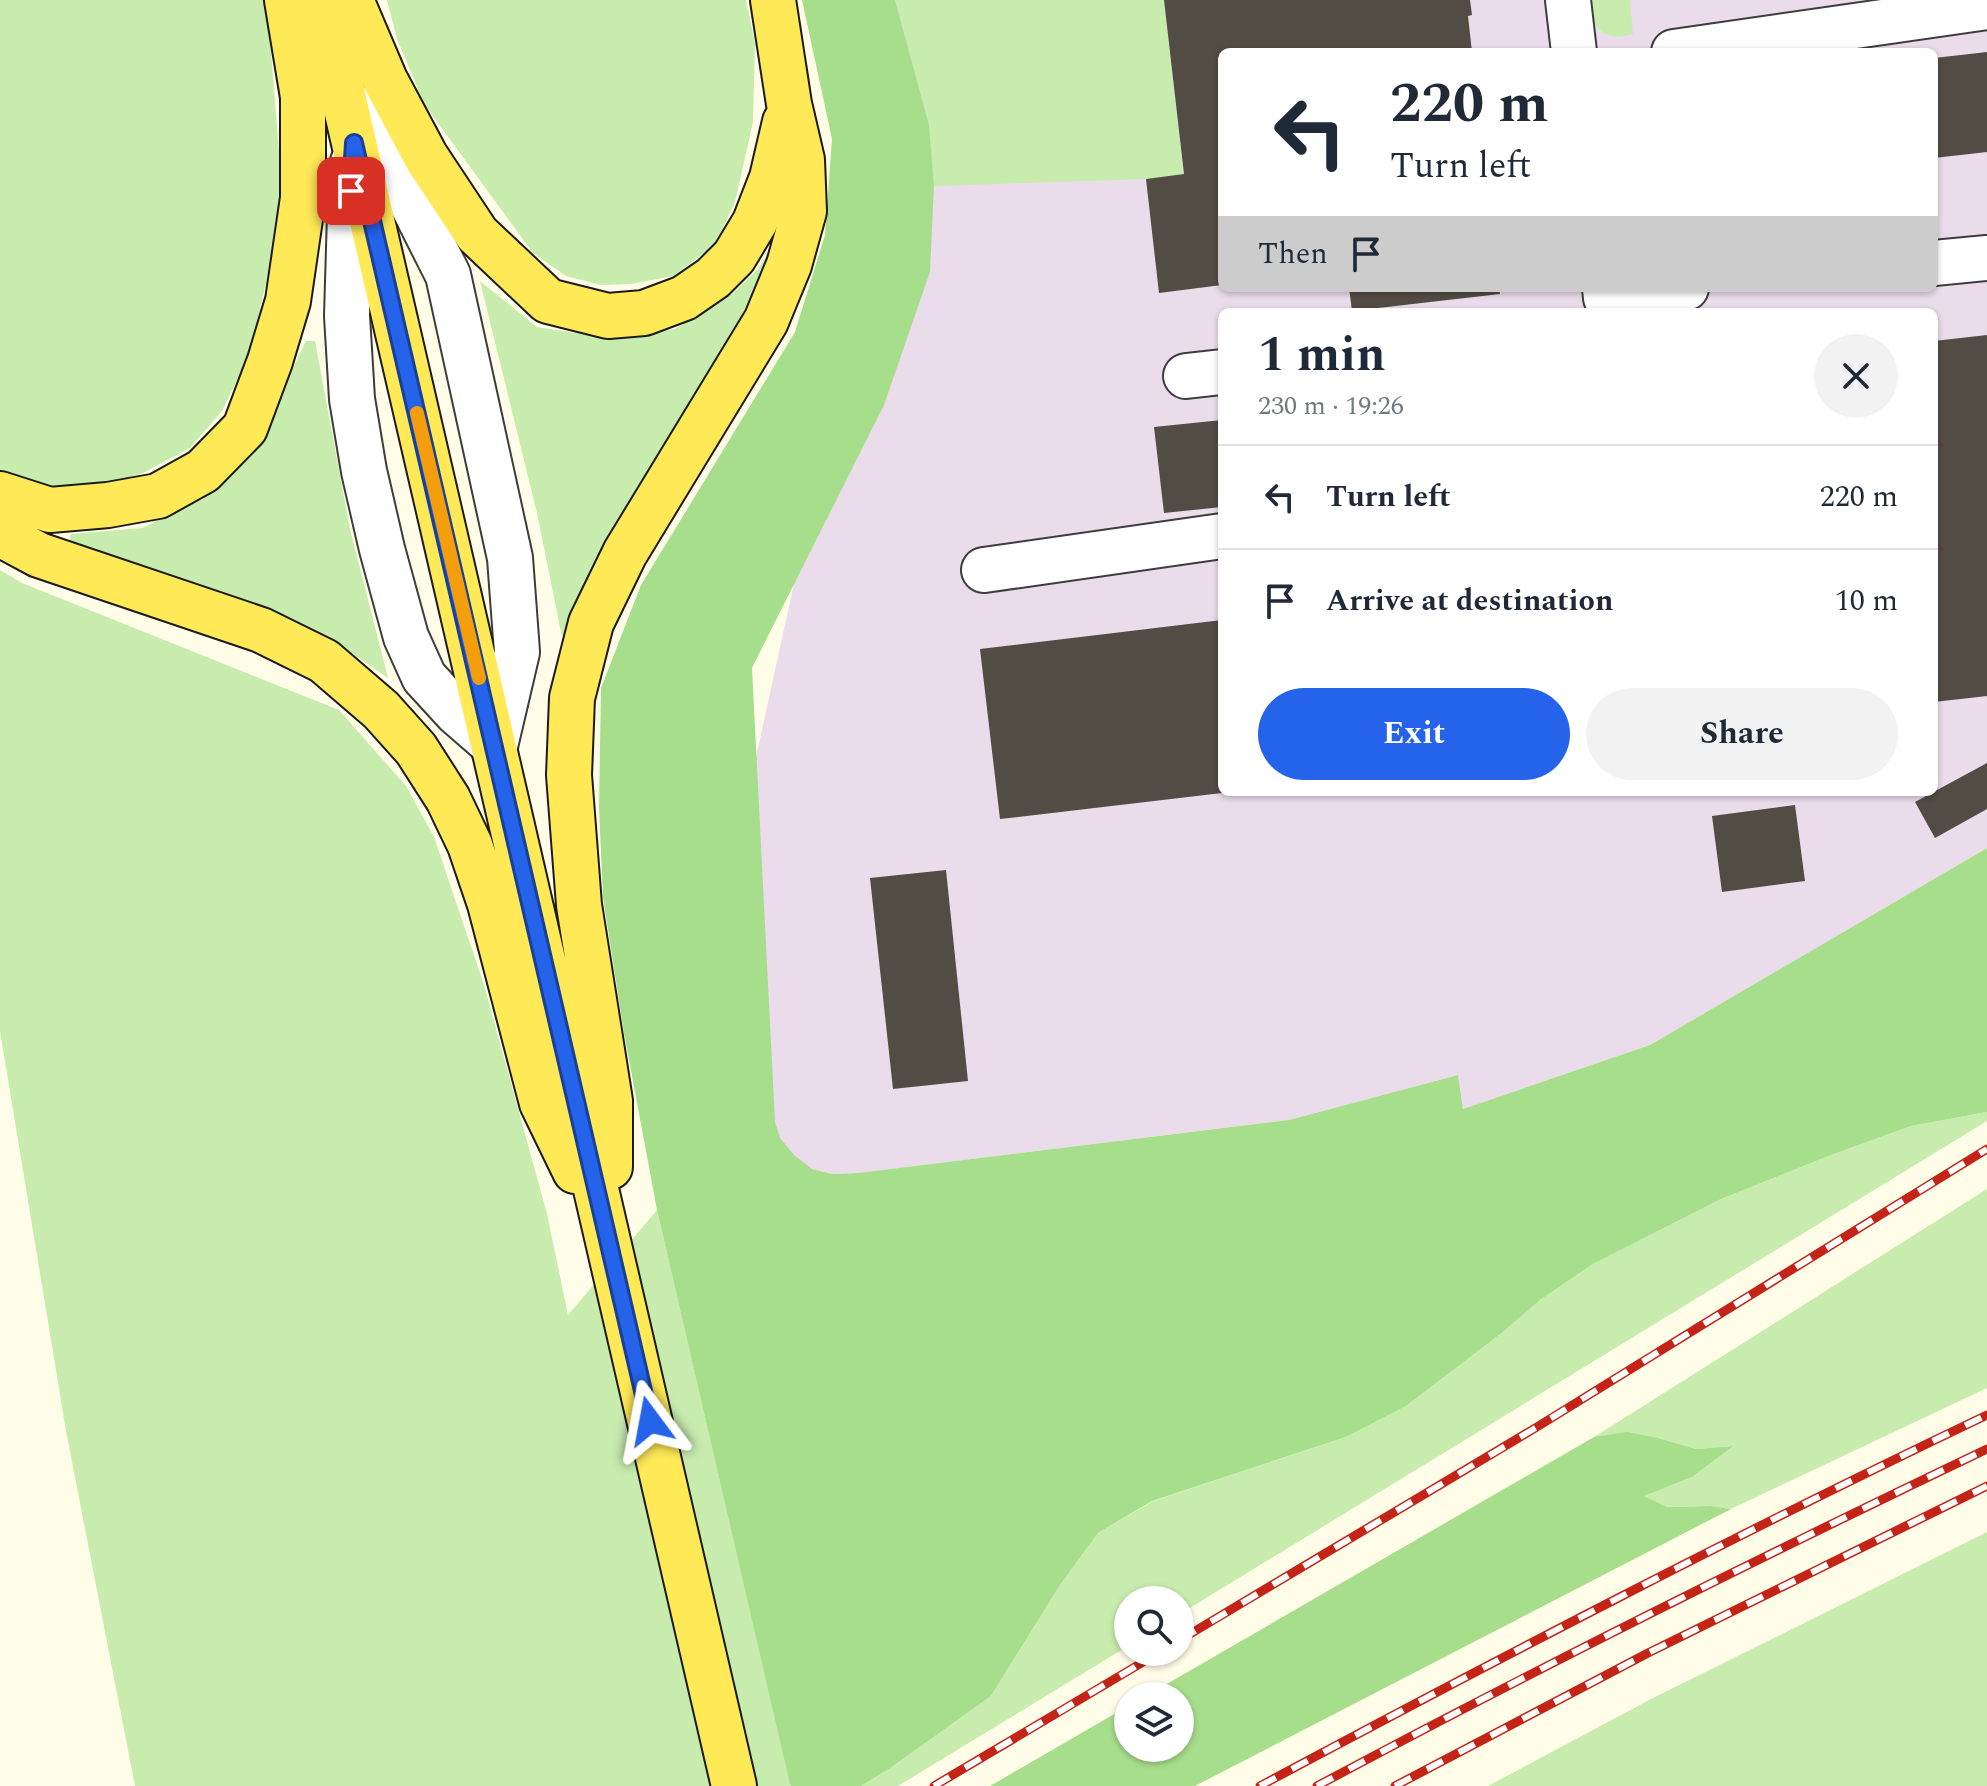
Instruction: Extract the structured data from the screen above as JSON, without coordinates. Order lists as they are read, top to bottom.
{
  "page": {
    "turn": ["220 m", "Turn left"],
    "then": "Then",
    "heading": ["1 min", "230 m · 19:26"],
    "list": [
      {
        "name": "Turn left",
        "value": "220 m"
      },
      {
        "name": "Arrive at destination",
        "value": "10 m"
      }
    ],
    "buttons": ["Exit", "Share"]
  }
}
